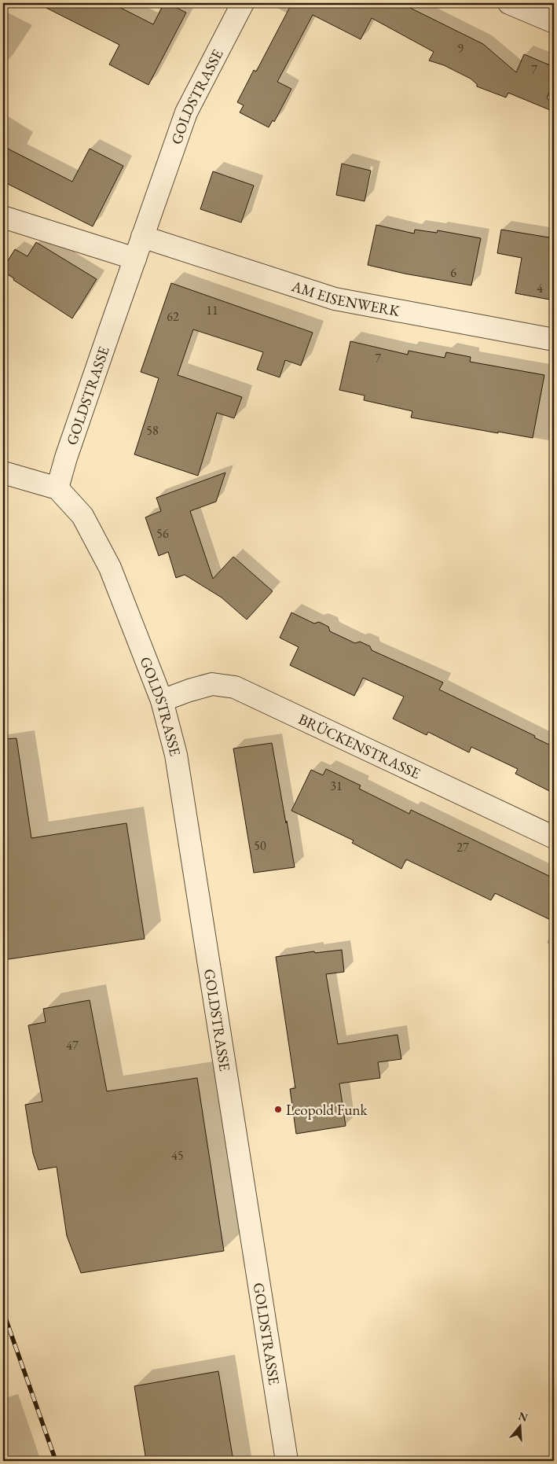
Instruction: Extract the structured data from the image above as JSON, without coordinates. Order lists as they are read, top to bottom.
{
  "streets": {
    "street": ["GOLDSTRASSE", "AM EISENWERK", "BRÜCKENSTRASSE"]
  },
  "crossings": [
    ["GOLDSTRASSE", "AM EISENWERK"],
    ["GOLDSTRASSE", "BRÜCKENSTRASSE"]
  ],
  "places": ["Leopold Funk"],
  "house_numbers": [
    "9",
    "7",
    "6",
    "4",
    "11",
    "62",
    "7",
    "58",
    "56",
    "31",
    "50",
    "27",
    "47",
    "45"
  ],
  "north": "top"
}
